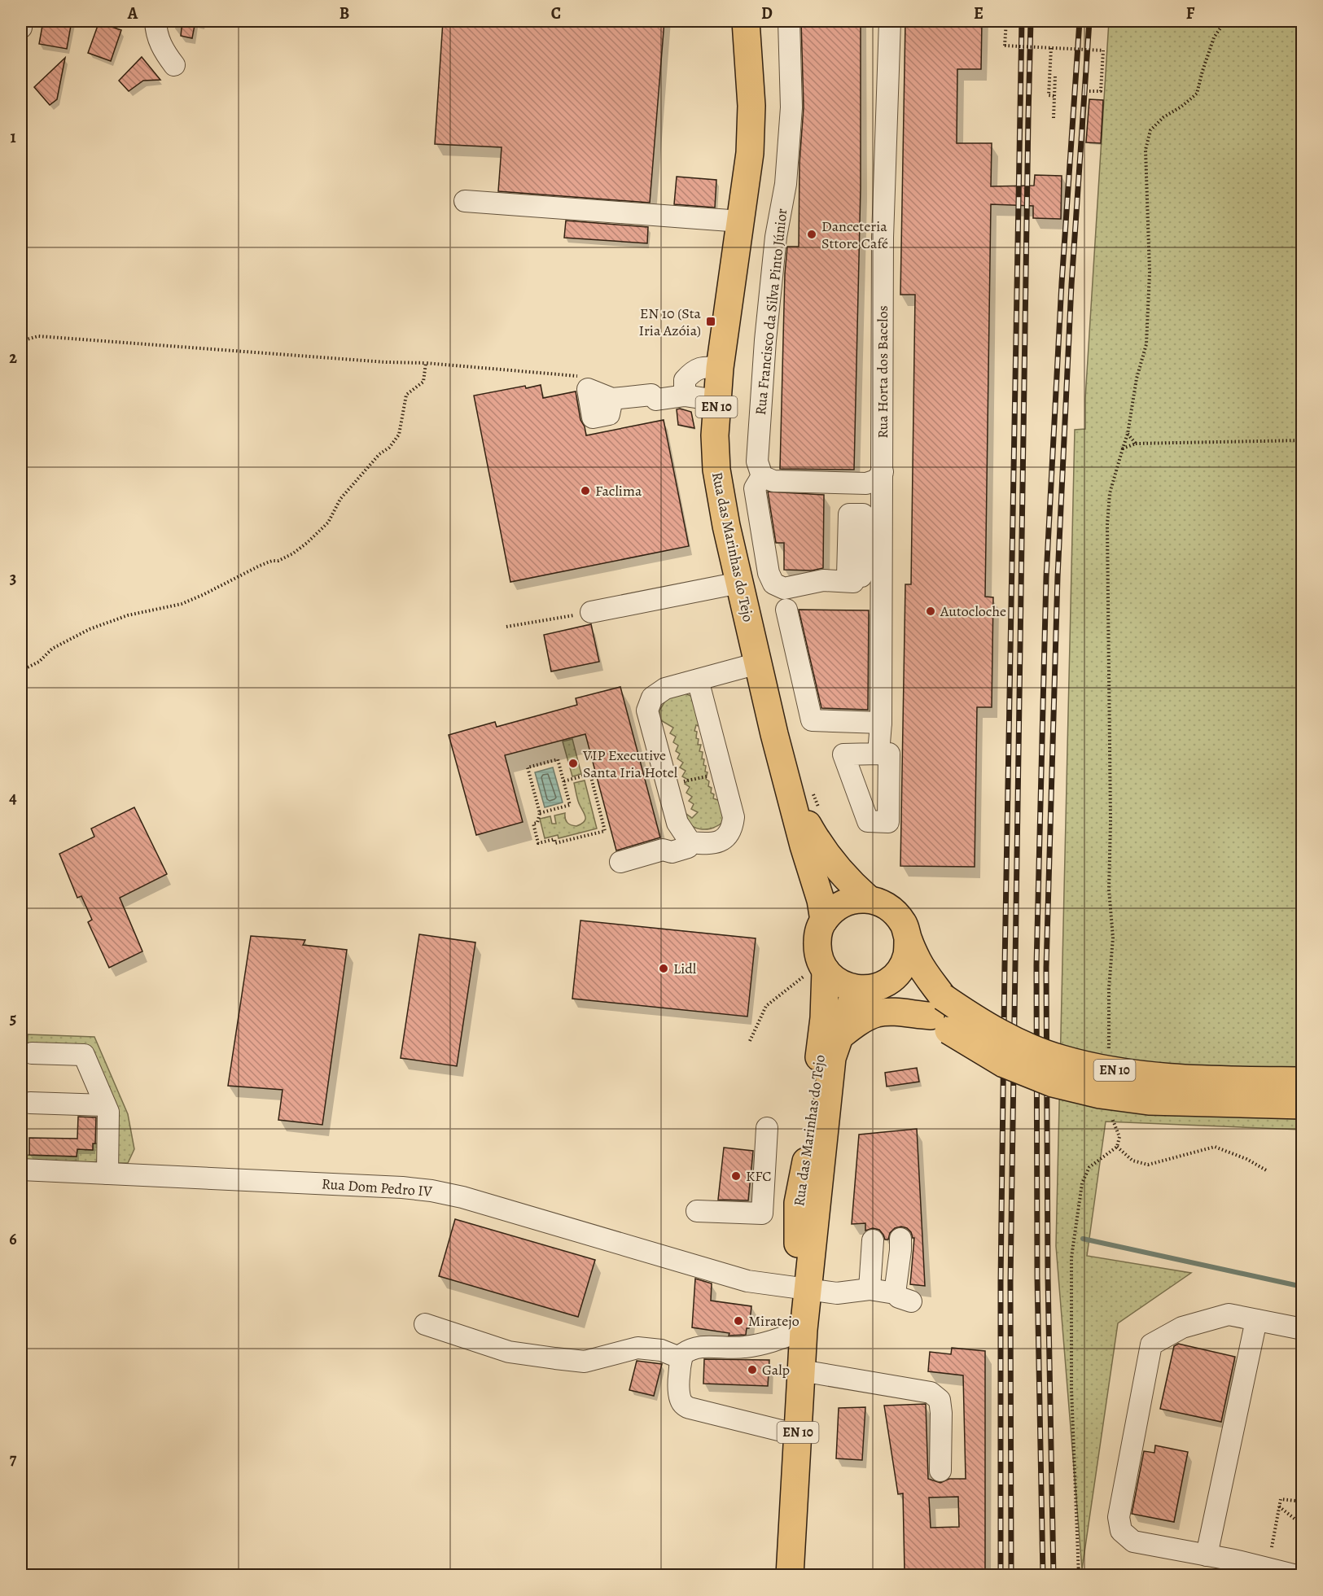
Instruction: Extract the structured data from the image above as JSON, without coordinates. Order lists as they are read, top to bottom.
{
  "streets": {
    "main road": ["EN 10", "Rua das Marinhas do Tejo"],
    "street": ["Rua Francisco da Silva Pinto Júnior", "Rua Horta dos Bacelos", "Rua Dom Pedro IV"]
  },
  "crossings": [
    ["EN 10", "Rua das Marinhas do Tejo"],
    ["Rua das Marinhas do Tejo", "Rua Dom Pedro IV"]
  ],
  "places": {
    "other": [
      "Danceteria Sttore Café",
      "Faclima",
      "Autocloche",
      "VIP Executive Santa Iria Hotel",
      "Lidl",
      "KFC",
      "Miratejo",
      "Galp"
    ],
    "transit": ["EN 10 (Sta Iria Azóia)"]
  },
  "grid": {
    "columns": [
      "A",
      "B",
      "C",
      "D",
      "E",
      "F"
    ],
    "rows": [
      "1",
      "2",
      "3",
      "4",
      "5",
      "6",
      "7"
    ]
  }
}
